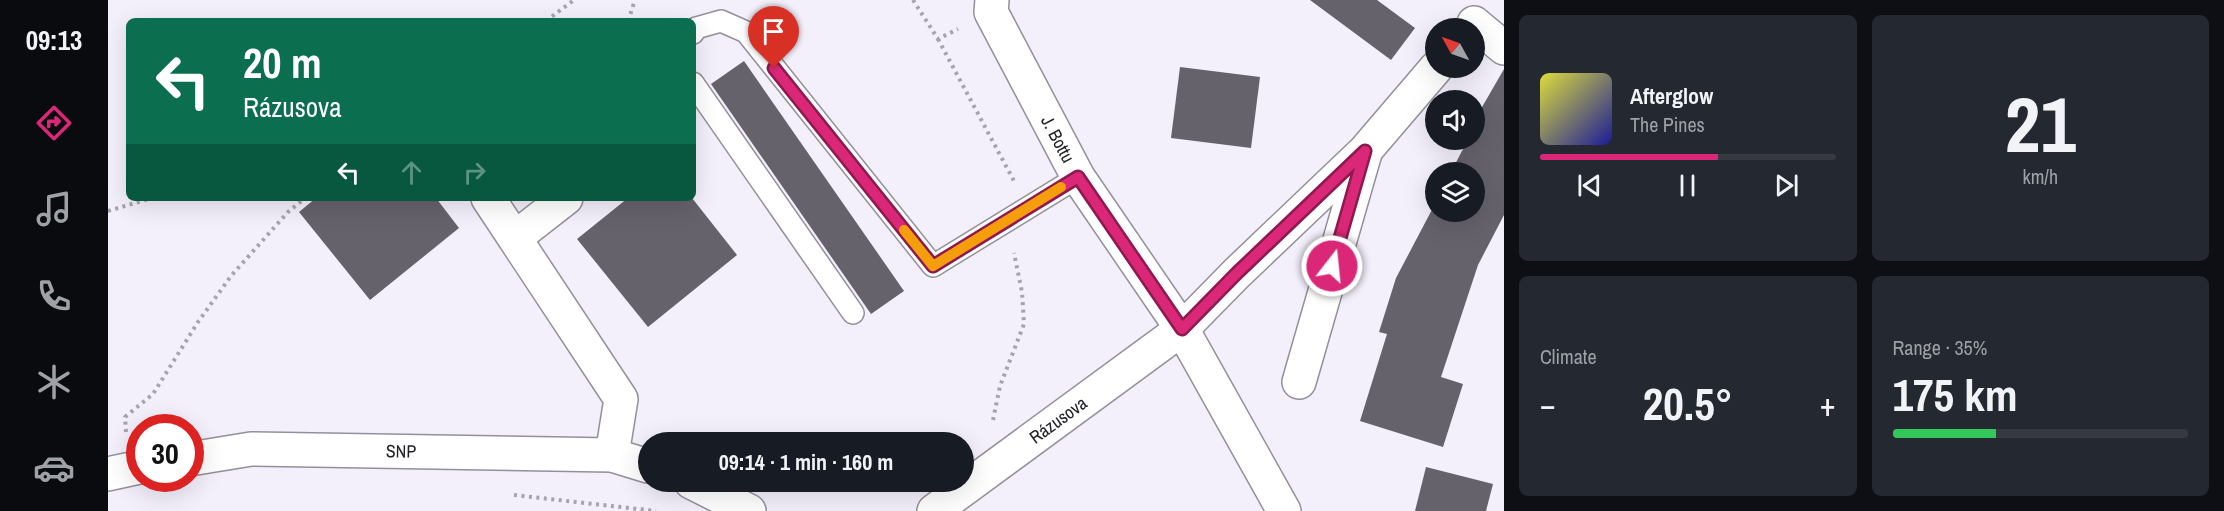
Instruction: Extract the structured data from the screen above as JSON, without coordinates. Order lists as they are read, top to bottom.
{
  "streets": {
    "street": ["J. Bottu", "Rázusova", "SNP"]
  },
  "crossings": [
    ["J. Bottu", "Rázusova"]
  ],
  "north": "top left",
  "page": {
    "tabs": "09:13",
    "tile": [
      ["21", "km/h"],
      "Climate",
      ["Range · 35%", "175 km"]
    ],
    "turn": ["20 m", "Rázusova"],
    "song": ["Afterglow", "The Pines"],
    "heat": ["−", "20.5°", "+"],
    "limit": "30",
    "trip": "09:14 · 1 min · 160 m"
  }
}
